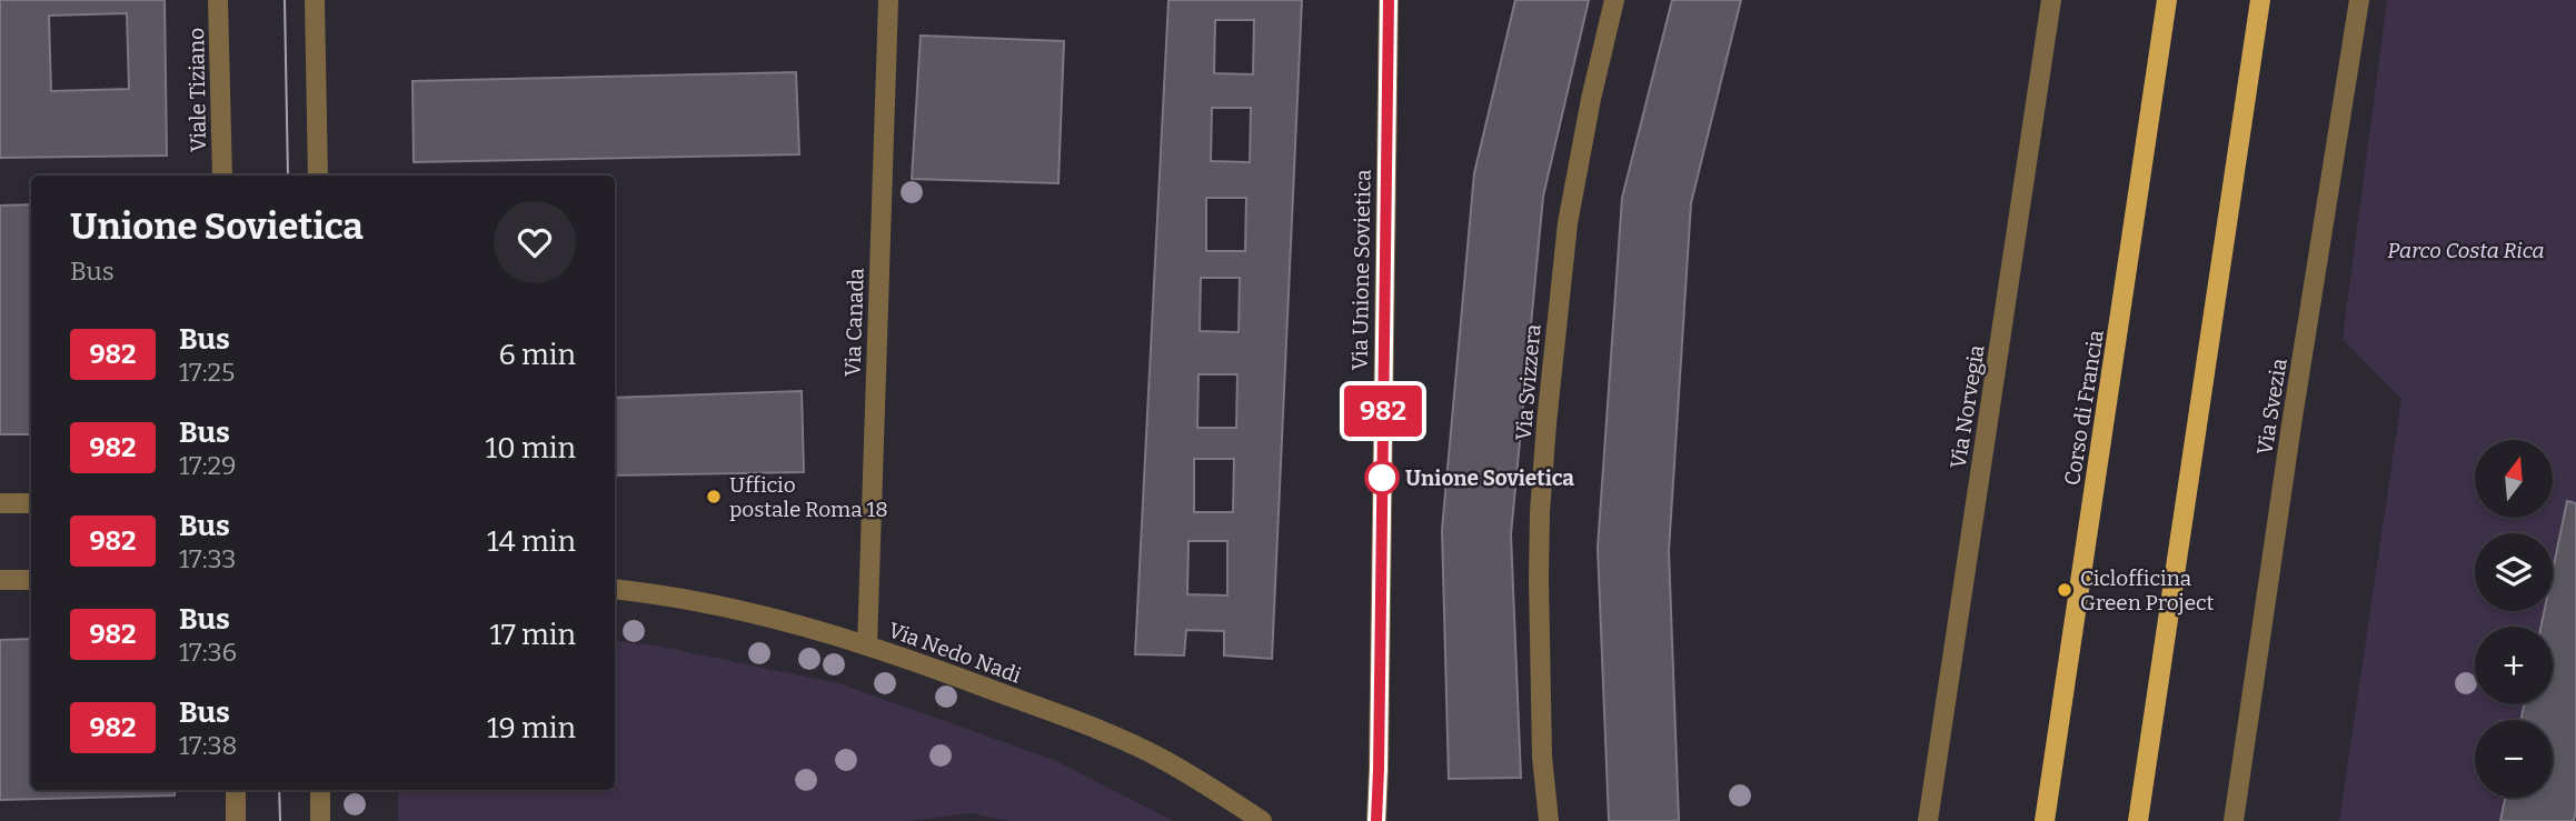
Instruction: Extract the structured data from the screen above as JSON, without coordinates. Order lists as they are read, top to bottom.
{
  "streets": {
    "main road": ["Corso di Francia"],
    "street": [
      "Viale Tiziano",
      "Via Unione Sovietica",
      "Via Canada",
      "Via Svizzera",
      "Via Norvegia",
      "Via Svezia",
      "Via Nedo Nadi"
    ]
  },
  "crossings": [
    ["Via Canada", "Via Nedo Nadi"]
  ],
  "parks": ["Parco Costa Rica"],
  "places": ["Unione Sovietica", "Ufficio postale Roma 18", "Ciclofficina Green Project"],
  "lines": ["bus line 982"],
  "north": "top",
  "page": {
    "on_map": "982",
    "heading": ["Unione Sovietica", "Bus"],
    "list": [
      {
        "mark": "982",
        "name": "Bus",
        "note": "17:25",
        "value": "6 min"
      },
      {
        "mark": "982",
        "name": "Bus",
        "note": "17:29",
        "value": "10 min"
      },
      {
        "mark": "982",
        "name": "Bus",
        "note": "17:33",
        "value": "14 min"
      },
      {
        "mark": "982",
        "name": "Bus",
        "note": "17:36",
        "value": "17 min"
      },
      {
        "mark": "982",
        "name": "Bus",
        "note": "17:38",
        "value": "19 min"
      }
    ],
    "map_buttons": ["+", "−"]
  }
}
